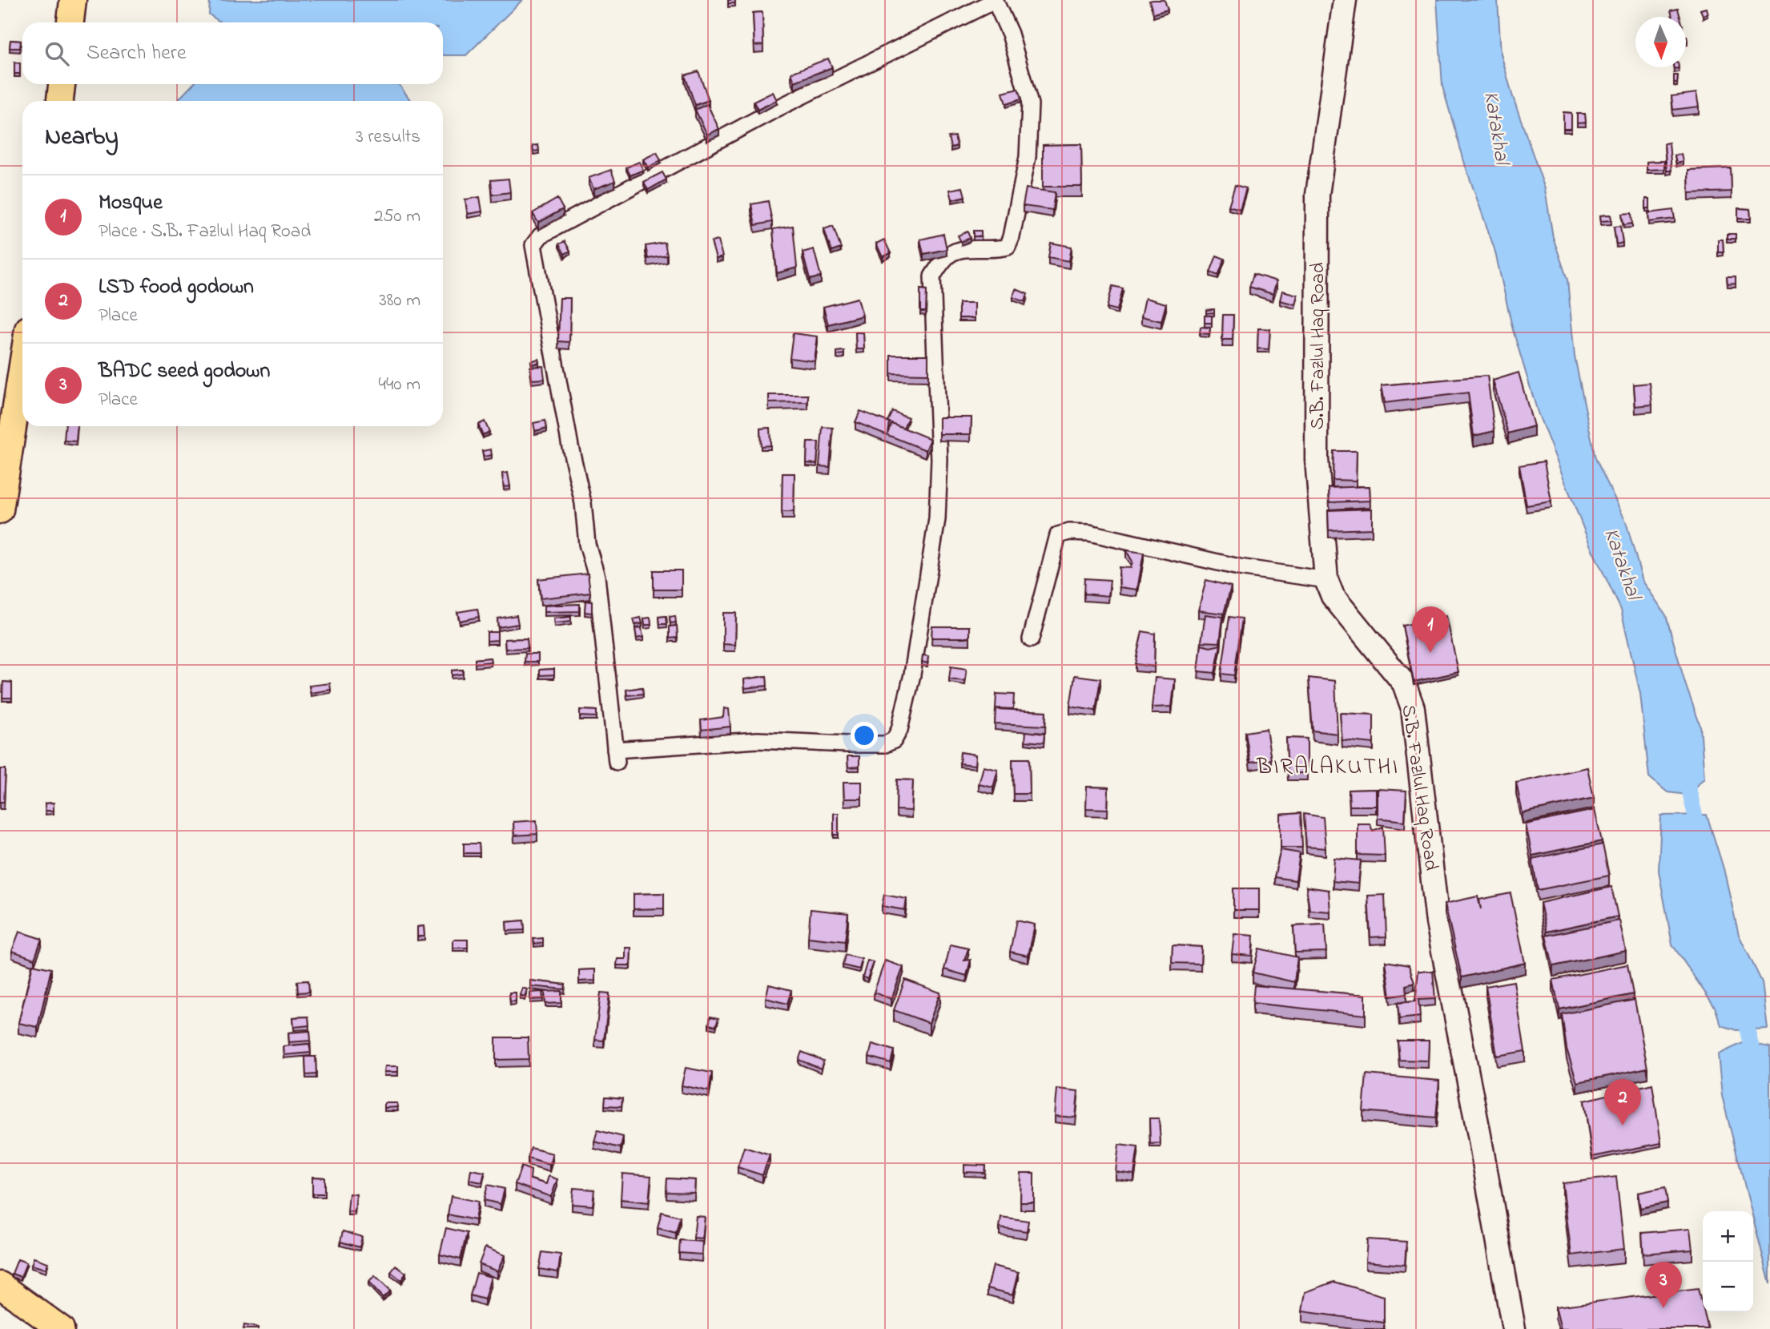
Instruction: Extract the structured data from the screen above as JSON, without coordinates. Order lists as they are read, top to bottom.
{
  "streets": {
    "main road": ["S.B. Fazlul Haq Road"]
  },
  "districts": ["BIRALAKUTHI"],
  "water": ["Katakhal"],
  "north": "bottom",
  "page": {
    "search": "Search here",
    "heading": ["Nearby", "3 results"],
    "list": [
      {
        "mark": "1",
        "name": "Mosque",
        "note": "Place · S.B. Fazlul Haq Road",
        "value": "250 m"
      },
      {
        "mark": "2",
        "name": "LSD food godown",
        "note": "Place",
        "value": "380 m"
      },
      {
        "mark": "3",
        "name": "BADC seed godown",
        "note": "Place",
        "value": "440 m"
      }
    ],
    "pins": ["1", "2", "3"],
    "map_buttons": ["+", "−"]
  }
}
